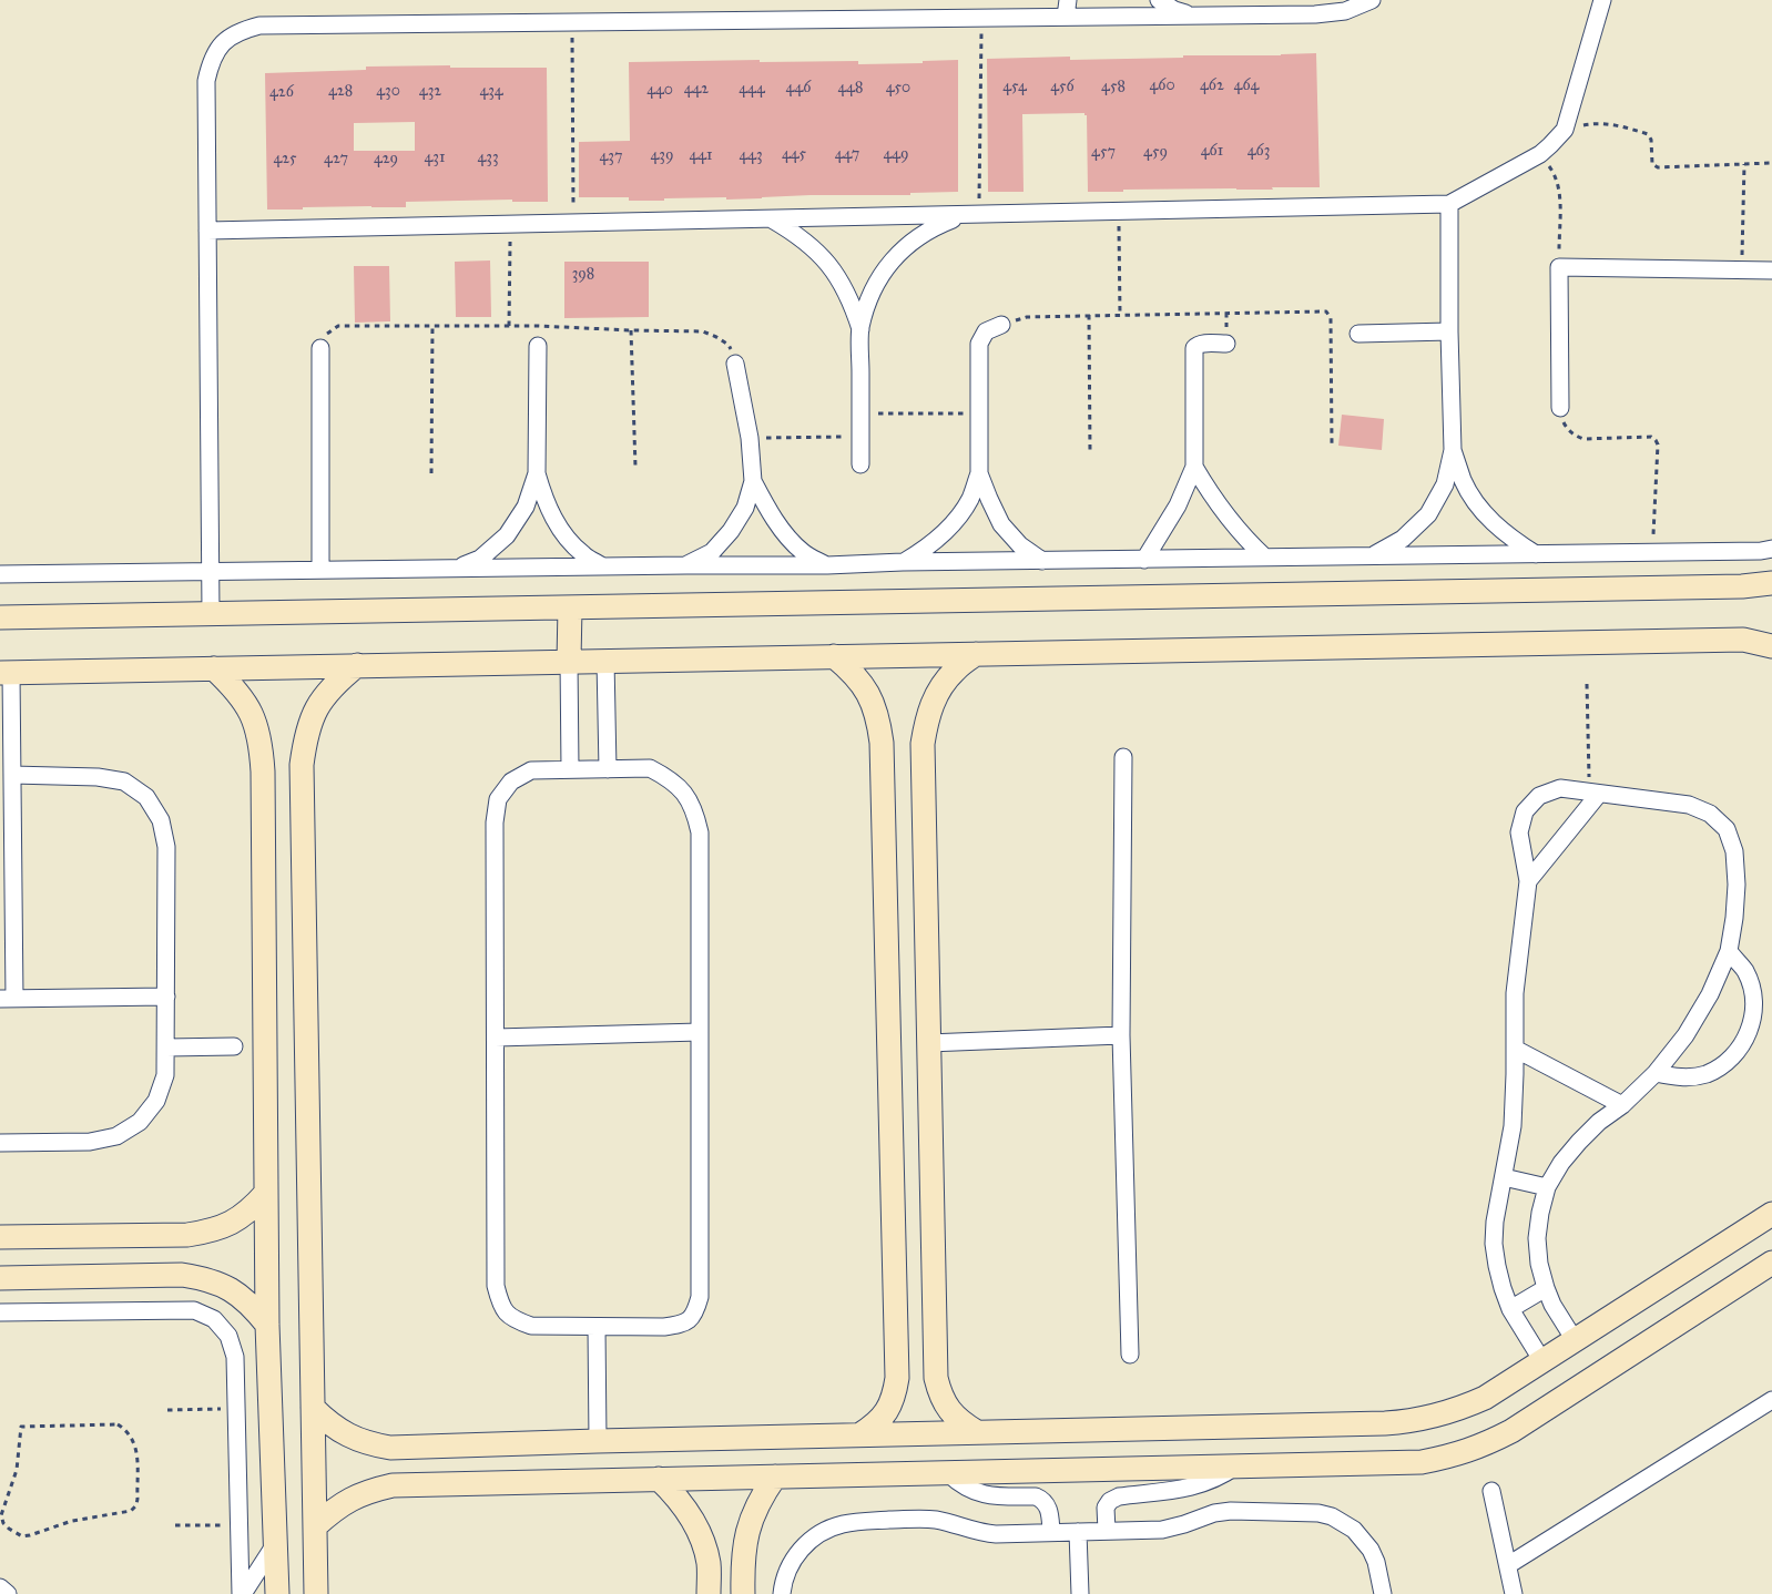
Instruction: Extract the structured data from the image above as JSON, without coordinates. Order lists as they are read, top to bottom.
{
  "house_numbers": [
    "460",
    "462",
    "464",
    "454",
    "456",
    "458",
    "446",
    "448",
    "450",
    "442",
    "444",
    "440",
    "428",
    "430",
    "432",
    "434",
    "426",
    "461",
    "463",
    "457",
    "459",
    "445",
    "447",
    "449",
    "439",
    "441",
    "443",
    "437",
    "431",
    "433",
    "425",
    "427",
    "429",
    "398"
  ]
}
